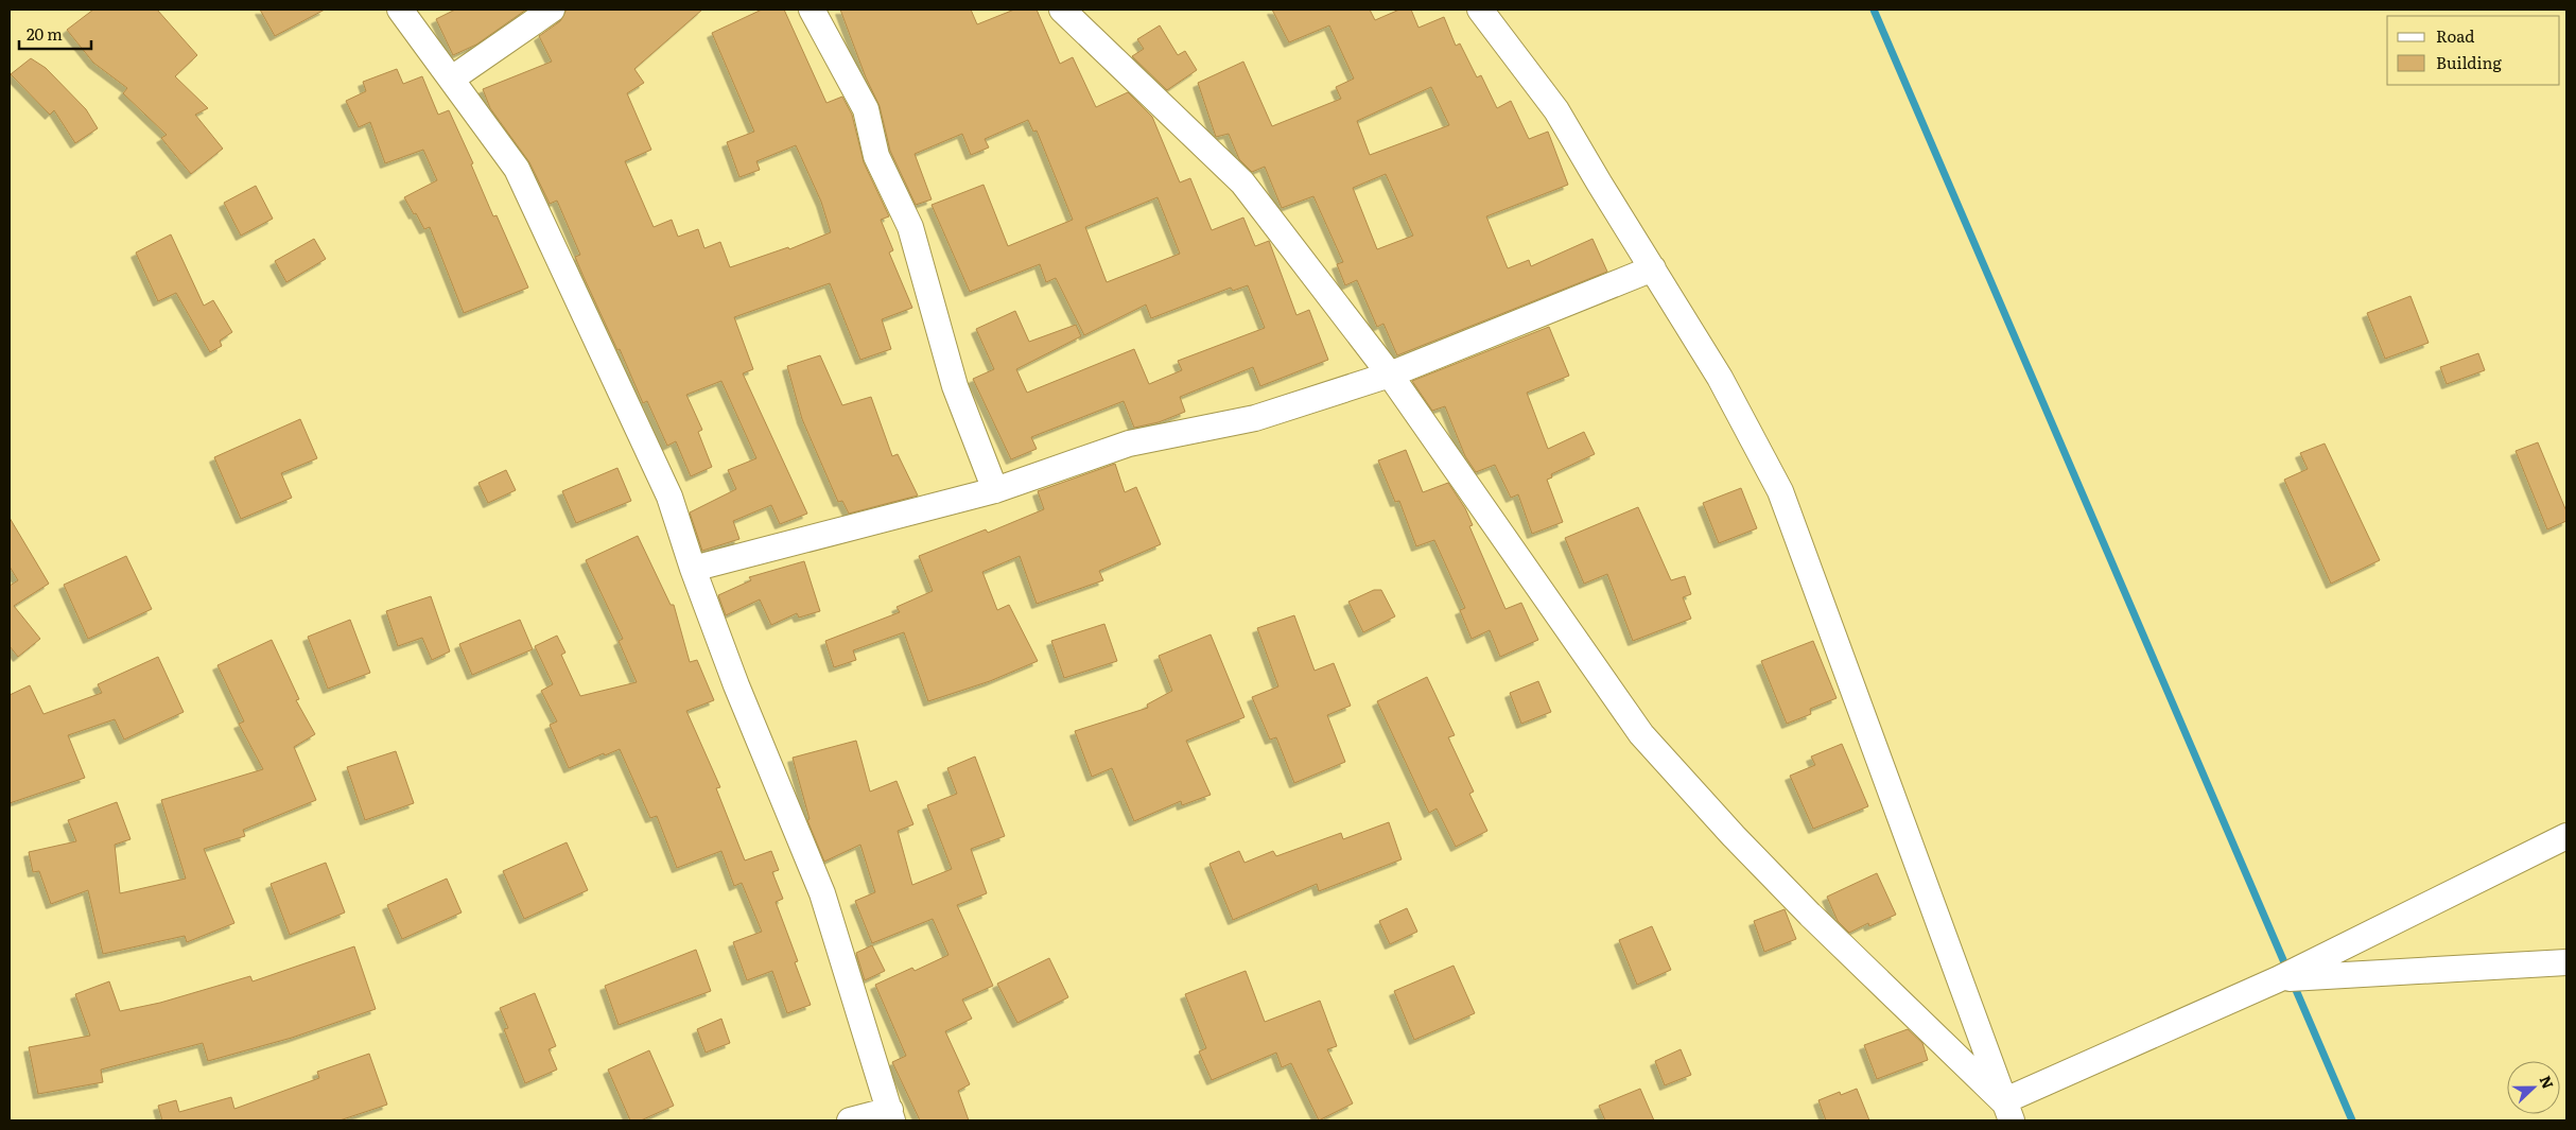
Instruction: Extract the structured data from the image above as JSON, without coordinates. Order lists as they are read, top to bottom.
{
  "legend": ["Road", "Building"],
  "scale_bar": "20 m",
  "north": "right"
}
